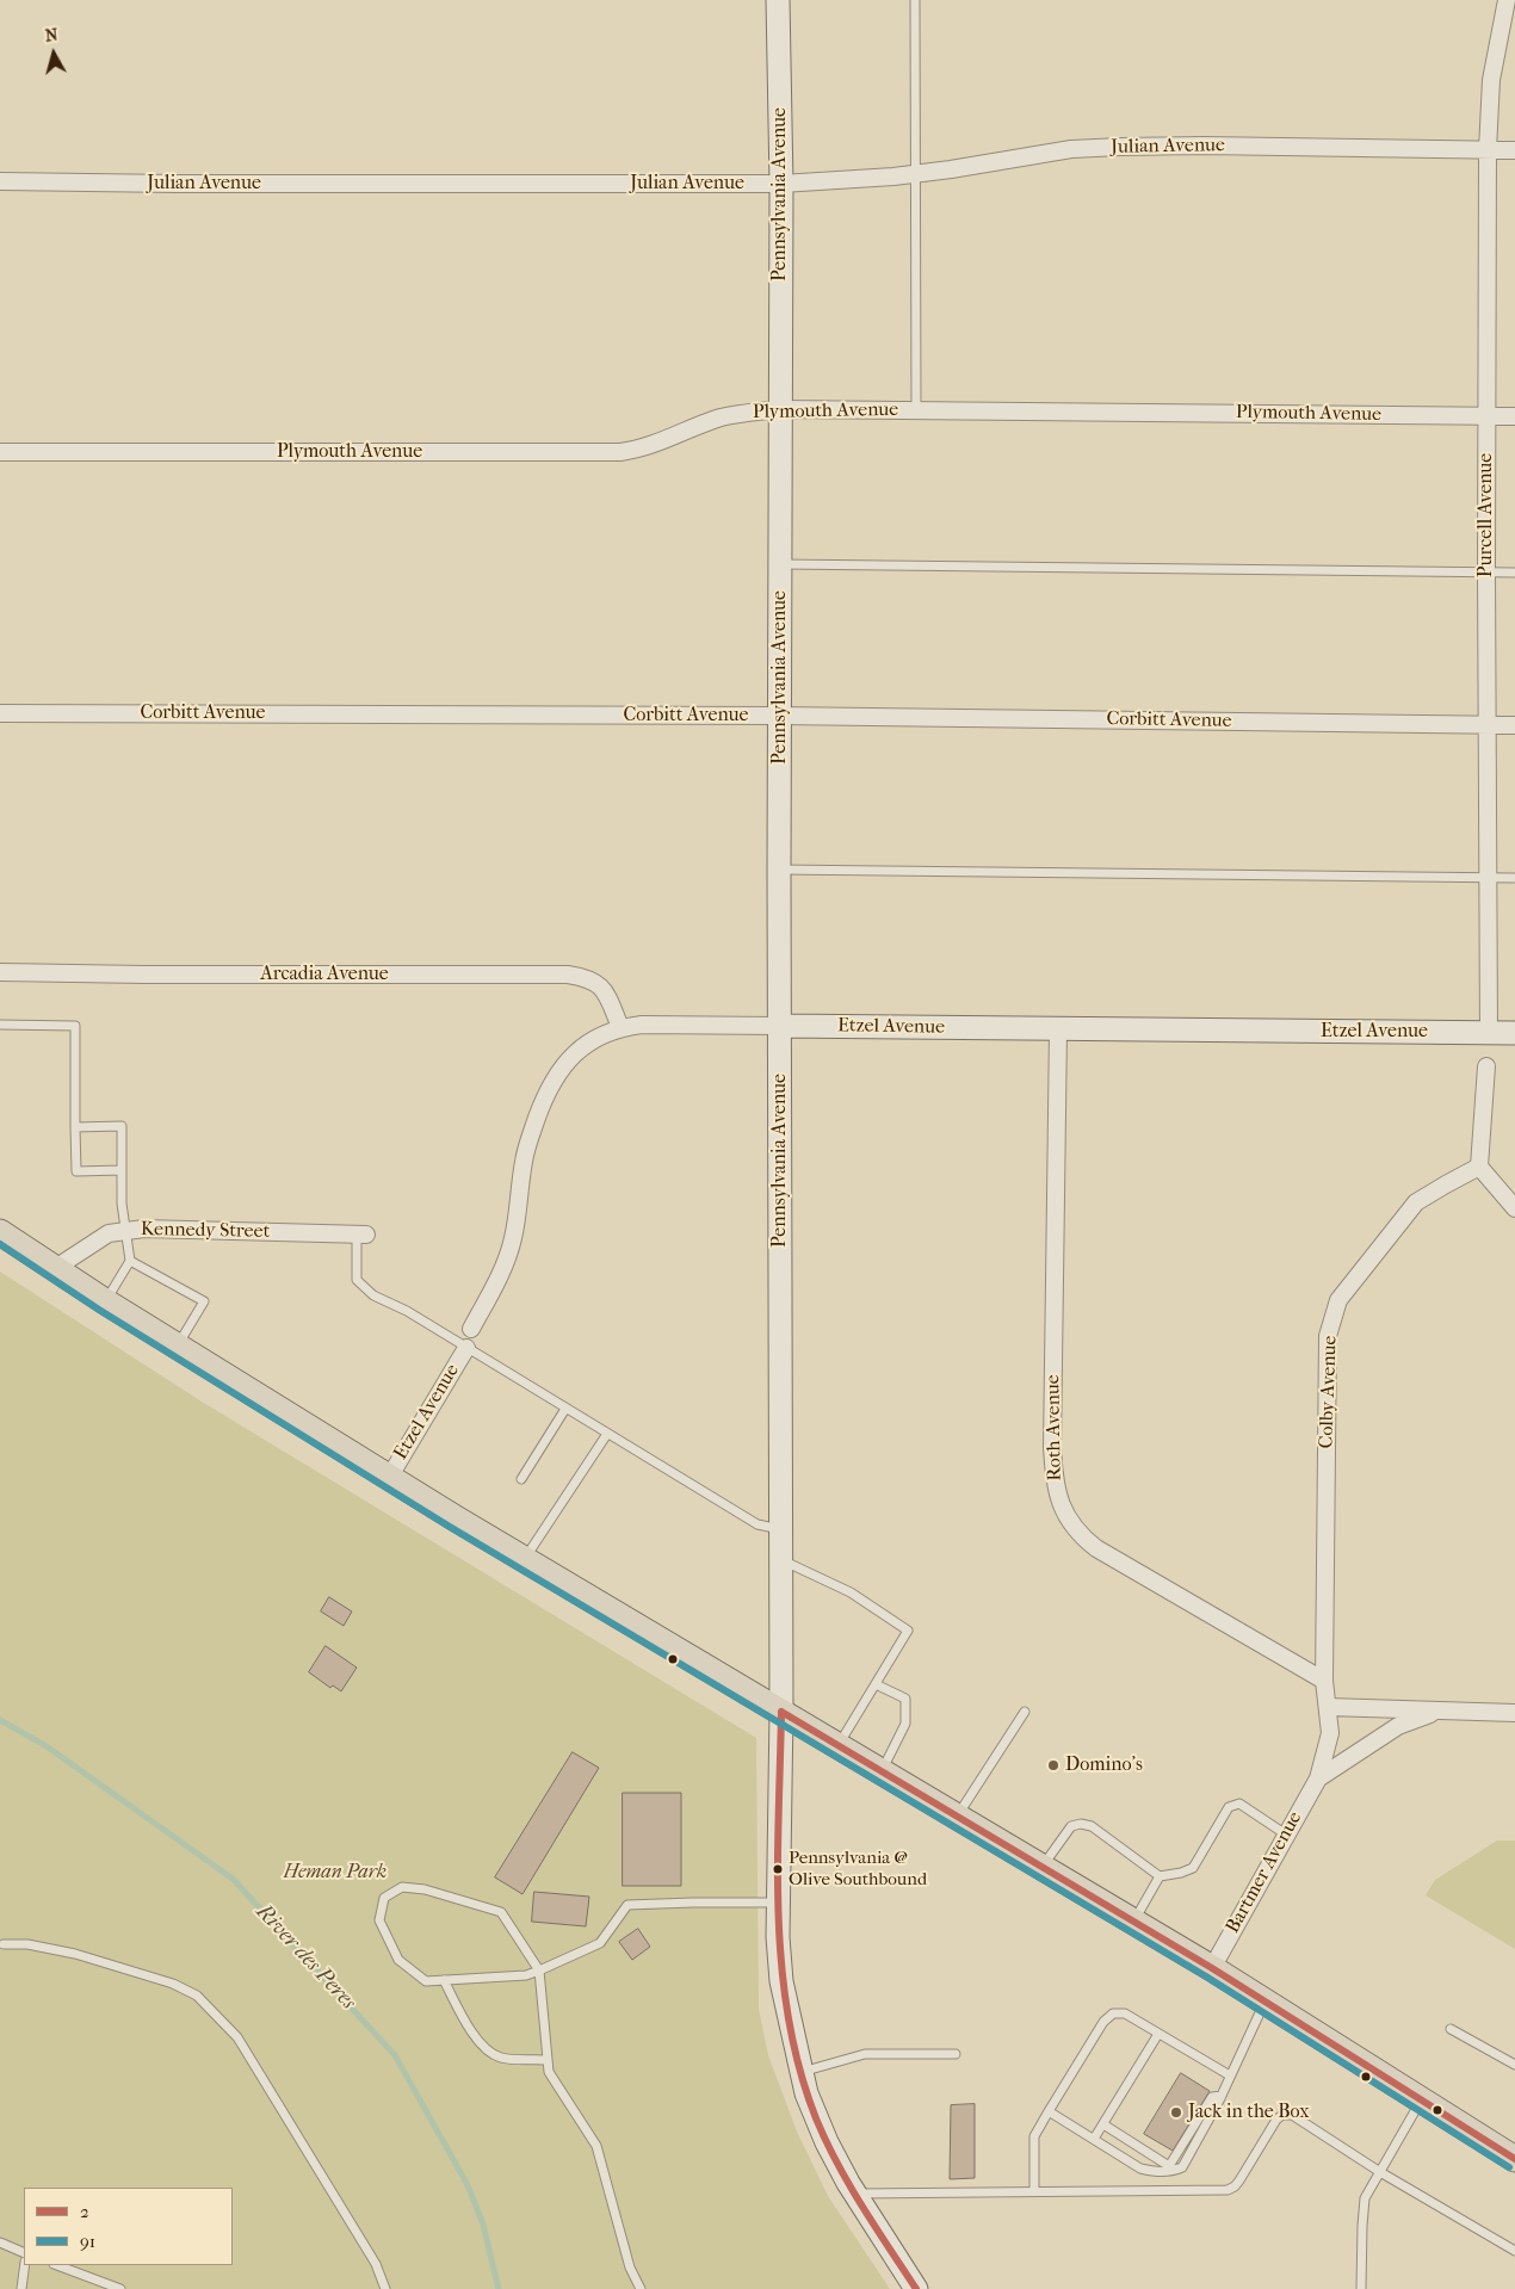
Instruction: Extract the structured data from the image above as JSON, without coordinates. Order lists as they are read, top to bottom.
{
  "streets": {
    "street": [
      "Julian Avenue",
      "Pennsylvania Avenue",
      "Plymouth Avenue",
      "Purcell Avenue",
      "Corbitt Avenue",
      "Arcadia Avenue",
      "Etzel Avenue",
      "Kennedy Street",
      "Colby Avenue",
      "Roth Avenue",
      "Bartmer Avenue"
    ]
  },
  "crossings": [
    ["Julian Avenue", "Pennsylvania Avenue"],
    ["Julian Avenue", "Purcell Avenue"],
    ["Pennsylvania Avenue", "Plymouth Avenue"],
    ["Pennsylvania Avenue", "Corbitt Avenue"],
    ["Pennsylvania Avenue", "Etzel Avenue"],
    ["Plymouth Avenue", "Purcell Avenue"],
    ["Purcell Avenue", "Corbitt Avenue"],
    ["Purcell Avenue", "Etzel Avenue"],
    ["Arcadia Avenue", "Etzel Avenue"],
    ["Etzel Avenue", "Roth Avenue"],
    ["Colby Avenue", "Roth Avenue"],
    ["Colby Avenue", "Bartmer Avenue"],
    ["Roth Avenue", "Bartmer Avenue"]
  ],
  "water": ["River des Peres"],
  "parks": ["Heman Park"],
  "places": ["Domino's", "Pennsylvania @ Olive Southbound", "Jack in the Box"],
  "lines": ["transit line 91", "transit line 2"],
  "legend": ["2", "91"],
  "north": "top"
}
